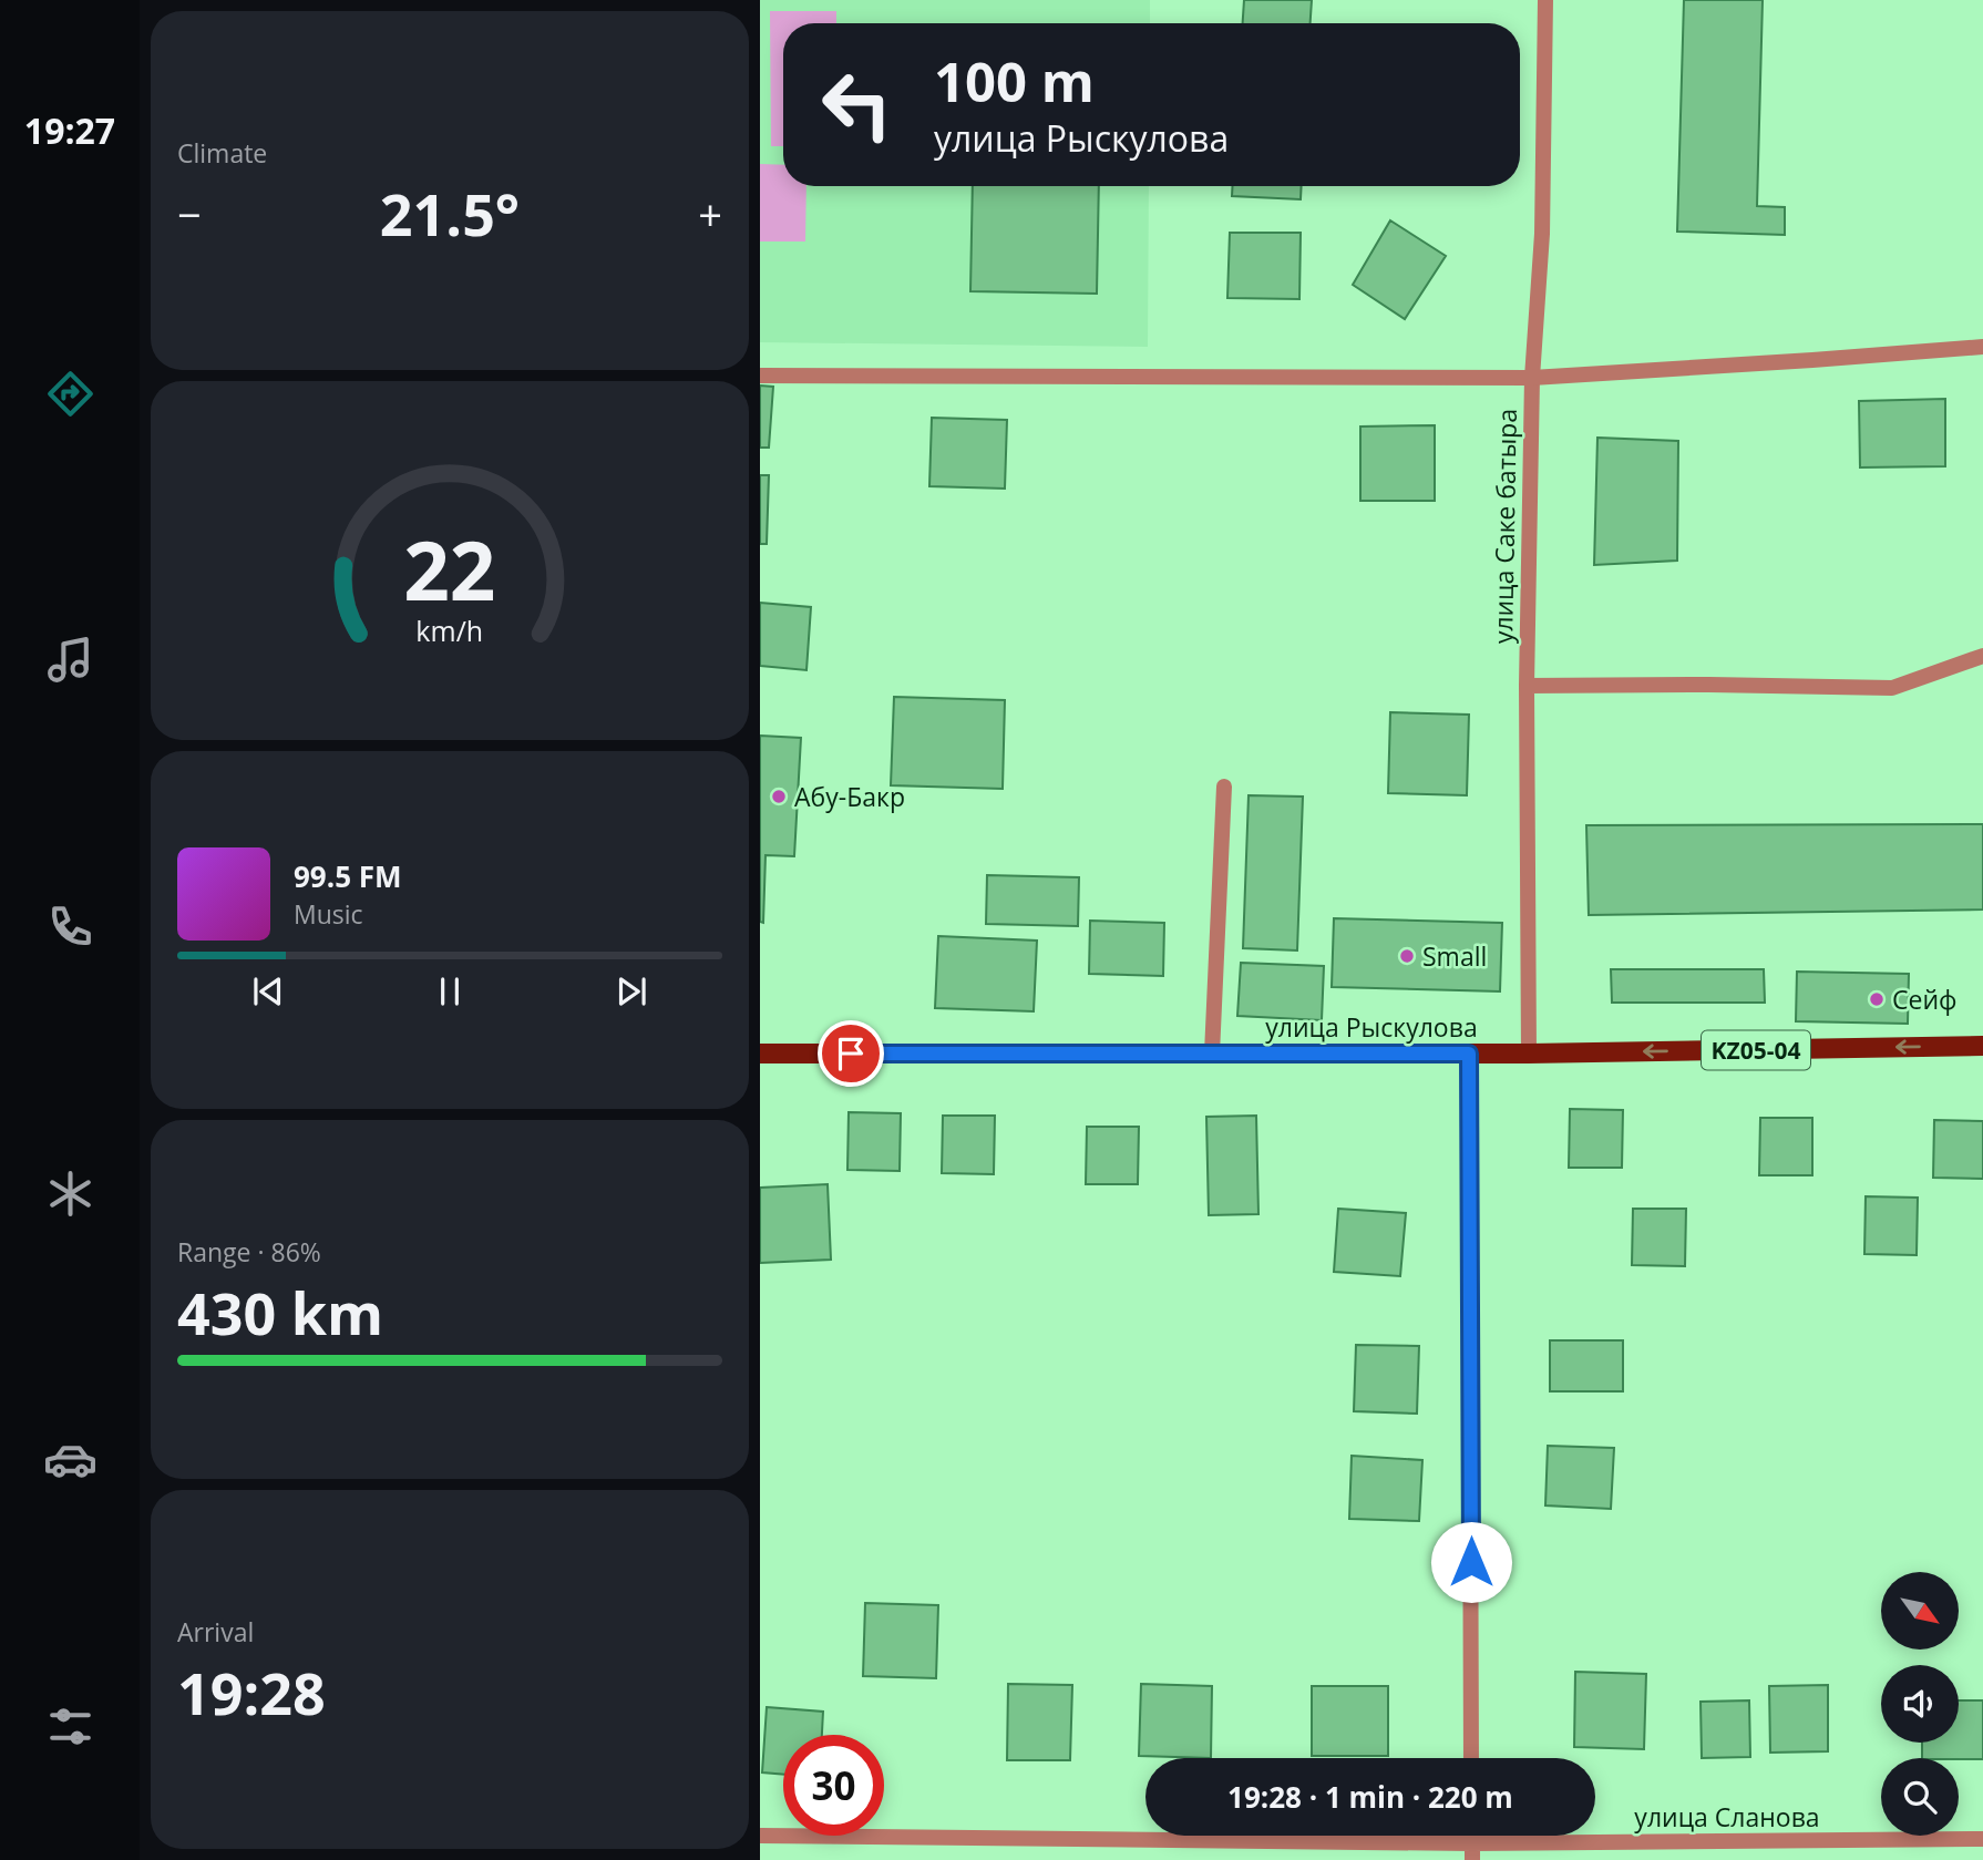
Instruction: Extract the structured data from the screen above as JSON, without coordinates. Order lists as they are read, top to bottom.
{
  "streets": {
    "main road": ["улица Рыскулова", "KZ05-04"],
    "street": ["улица Саке батыра", "улица Сланова"]
  },
  "crossings": [
    ["улица Саке батыра", "улица Рыскулова"]
  ],
  "one_way": ["улица Рыскулова"],
  "places": ["Абу-Бакр", "Small", "Сейф"],
  "north": "bottom right",
  "page": {
    "tabs": "19:27",
    "tile": [
      "Climate",
      ["Range · 86%", "430 km"],
      ["Arrival", "19:28"]
    ],
    "turn": ["100 m", "улица Рыскулова"],
    "heat": ["−", "21.5°", "+"],
    "song": ["99.5 FM", "Music"],
    "limit": "30",
    "trip": "19:28 · 1 min · 220 m",
    "gauge": ["22", "km/h"]
  }
}
